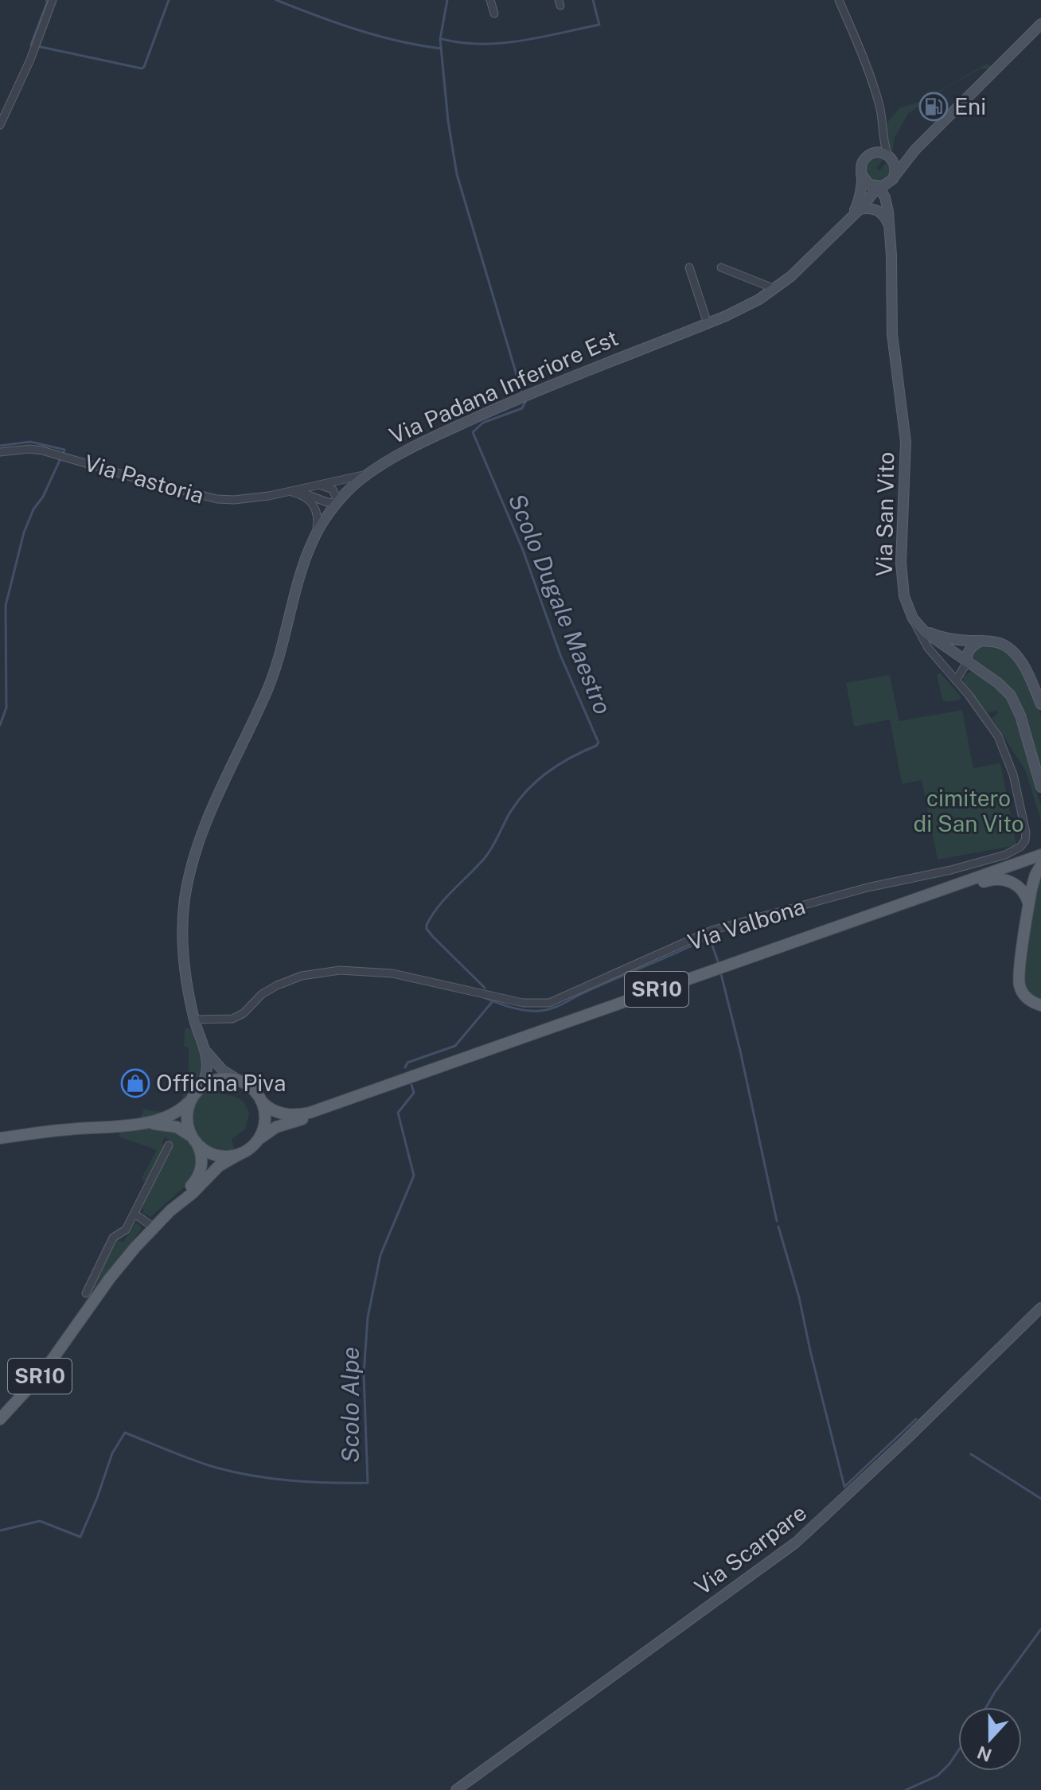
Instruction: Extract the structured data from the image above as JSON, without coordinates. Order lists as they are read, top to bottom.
{
  "streets": {
    "main road": ["SR10"],
    "street": [
      "Via Padana Inferiore Est",
      "Via Pastoria",
      "Via San Vito",
      "Via Valbona",
      "Via Scarpare"
    ]
  },
  "crossings": [
    ["Via Padana Inferiore Est", "Via Pastoria"],
    ["Via Padana Inferiore Est", "Via San Vito"],
    ["Via Padana Inferiore Est", "Via Valbona"],
    ["Via Padana Inferiore Est", "SR10"],
    ["Via San Vito", "Via Valbona"]
  ],
  "water": ["Scolo Dugale Maestro", "Scolo Alpe"],
  "parks": ["cimitero di San Vito"],
  "places": {
    "fuel station": ["Eni"],
    "shop": ["Officina Piva"]
  },
  "north": "bottom"
}
